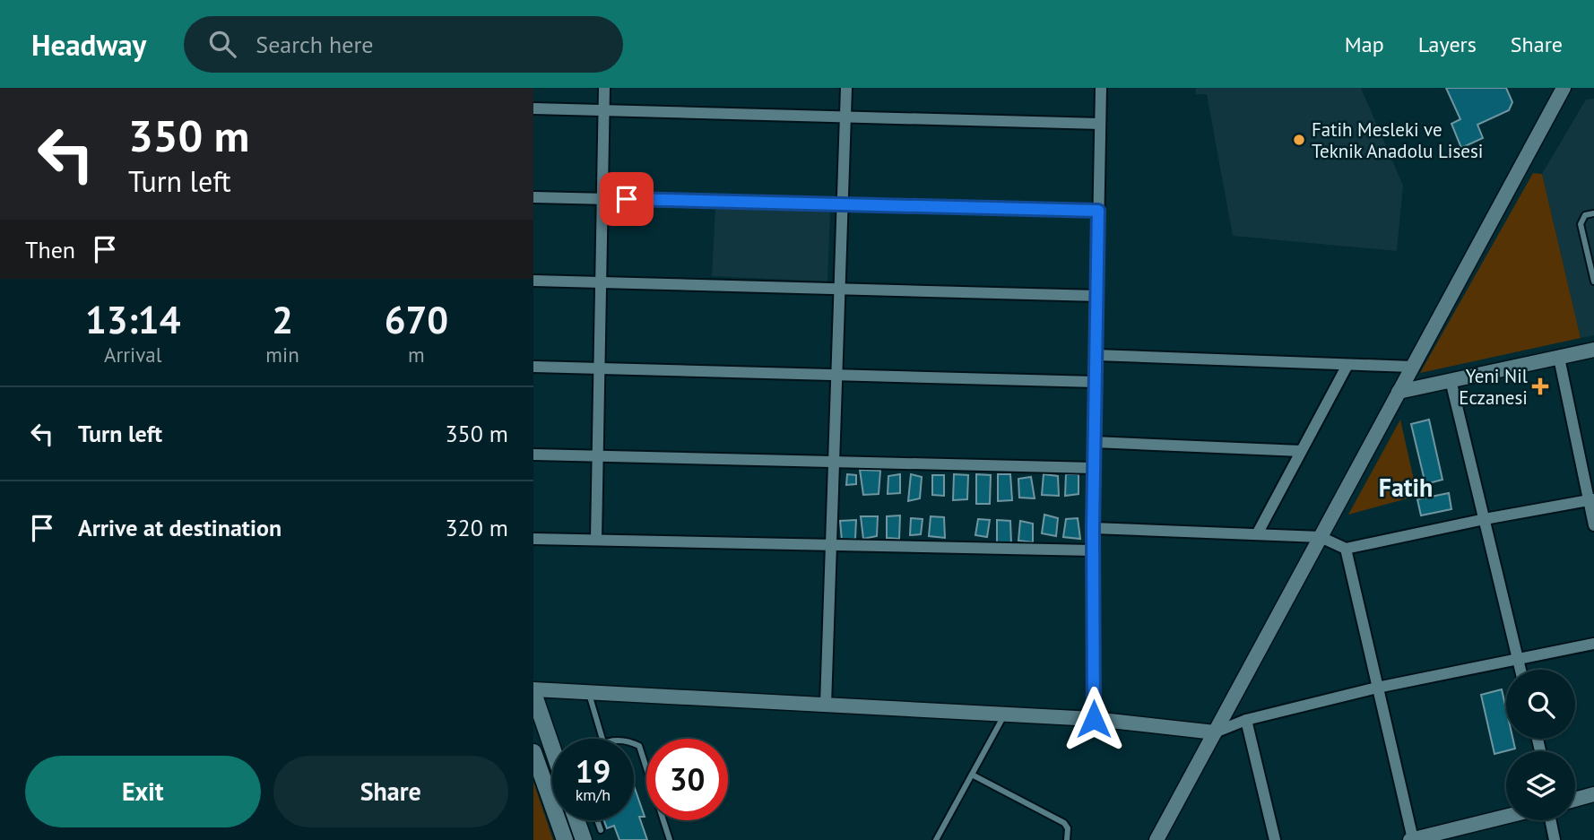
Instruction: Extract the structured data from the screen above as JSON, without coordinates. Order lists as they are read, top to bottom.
{
  "districts": ["Fatih"],
  "places": {
    "other": ["Fatih Mesleki ve Teknik Anadolu Lisesi"],
    "health": ["Yeni Nil Eczanesi"]
  },
  "page": {
    "header": "Headway",
    "search": "Search here",
    "nav": ["Map", "Layers", "Share"],
    "turn": ["350 m", "Turn left"],
    "then": "Then",
    "eta": [
      "13:14",
      "Arrival",
      "2",
      "min",
      "670",
      "m"
    ],
    "list": [
      {
        "name": "Turn left",
        "value": "350 m"
      },
      {
        "name": "Arrive at destination",
        "value": "320 m"
      }
    ],
    "speed": "19 km/h",
    "limit": "30",
    "buttons": ["Exit", "Share"]
  }
}
